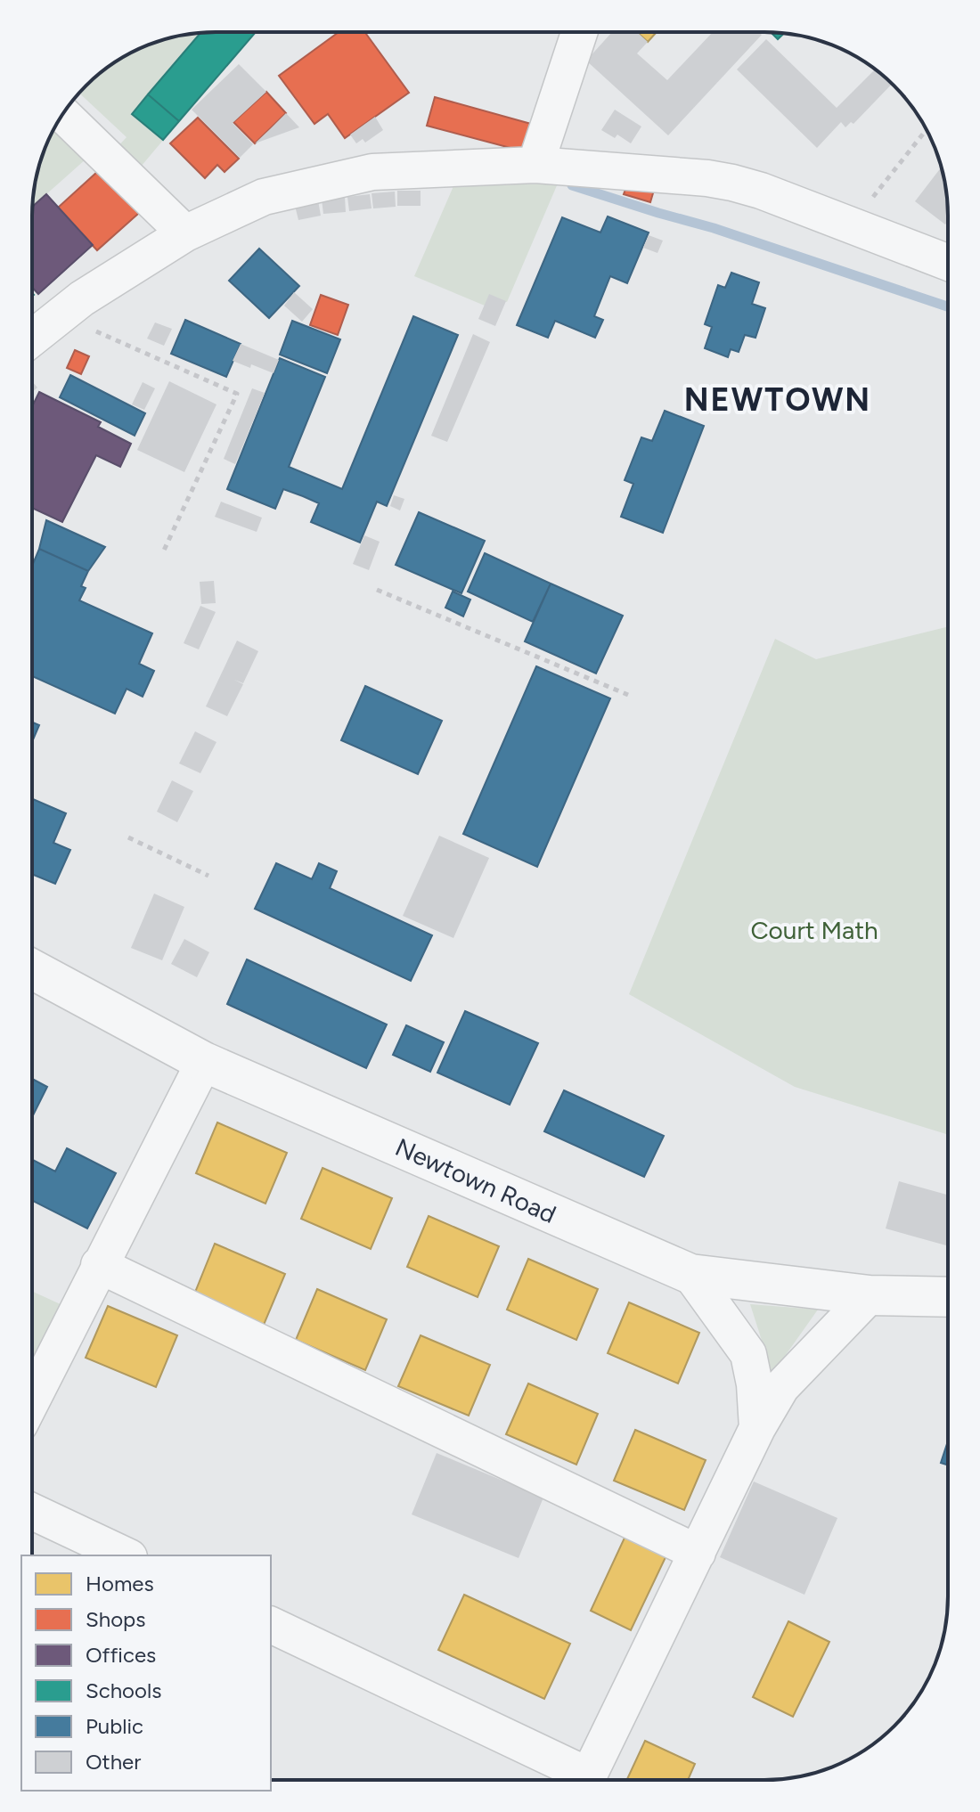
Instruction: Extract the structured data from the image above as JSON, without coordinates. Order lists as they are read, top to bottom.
{
  "streets": {
    "street": ["Newtown Road"]
  },
  "districts": ["NEWTOWN"],
  "parks": ["Court Math"],
  "legend": [
    "Homes",
    "Shops",
    "Offices",
    "Schools",
    "Public",
    "Other"
  ]
}
